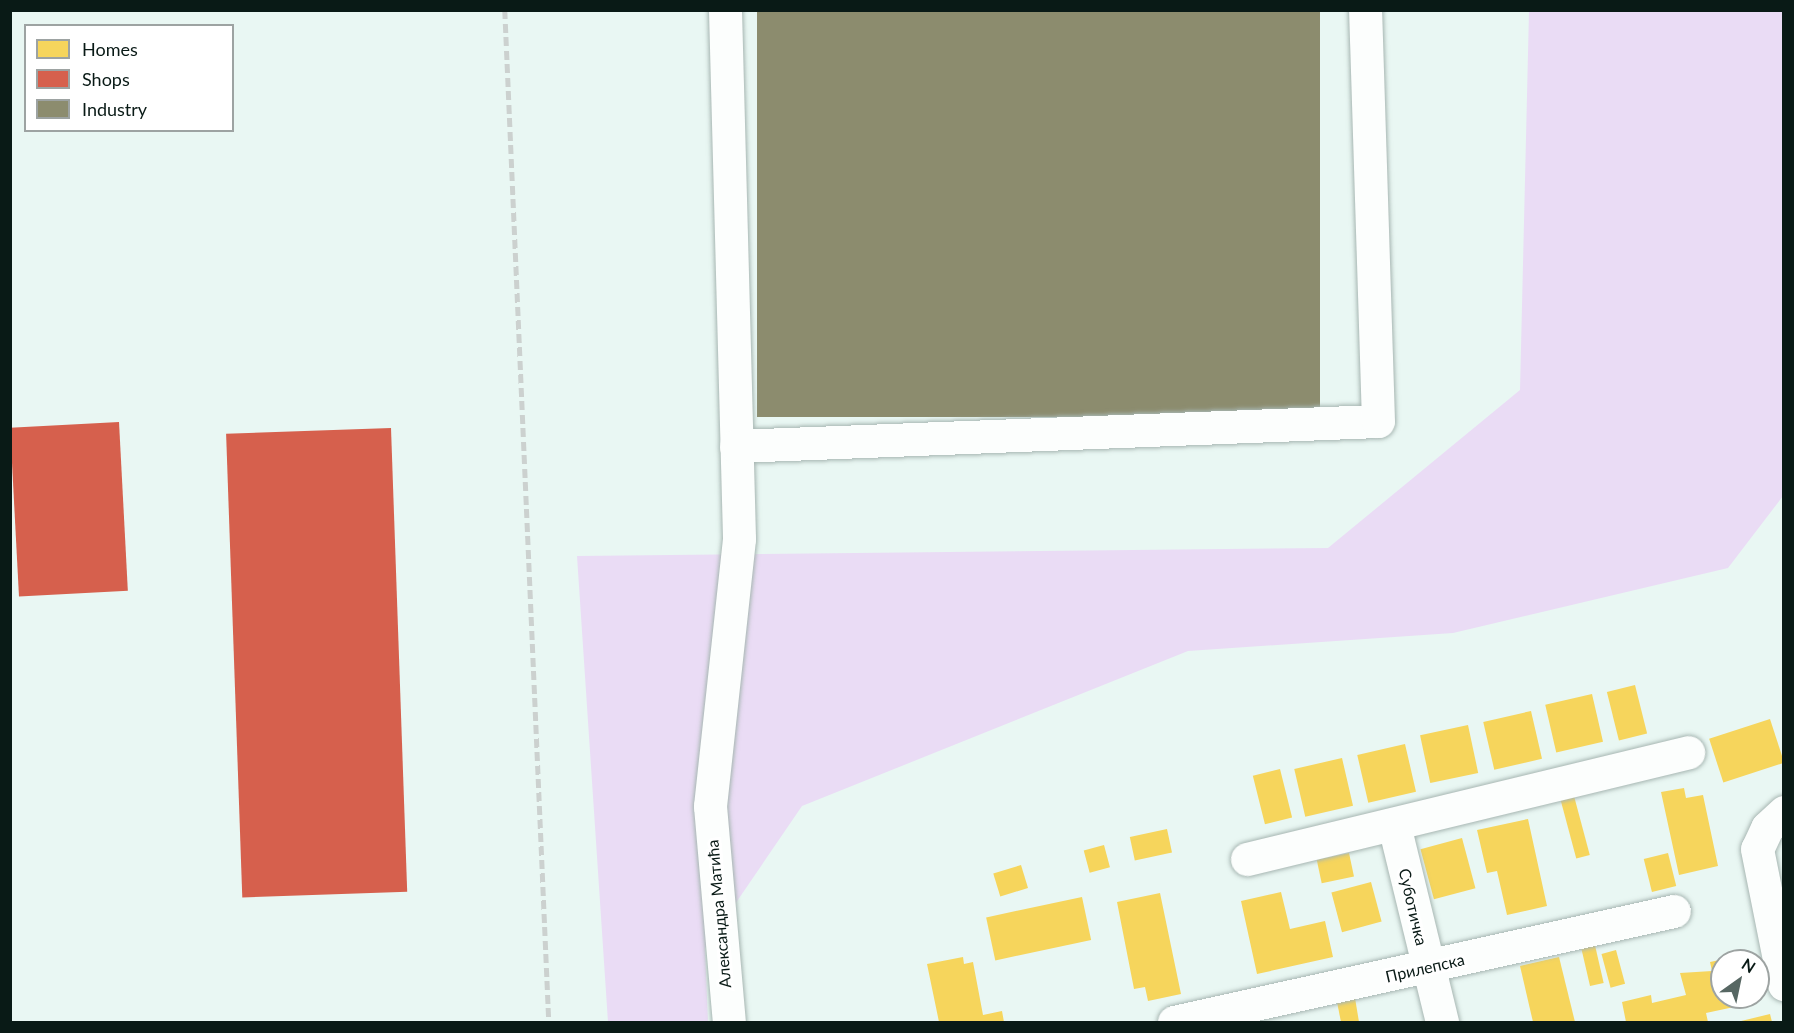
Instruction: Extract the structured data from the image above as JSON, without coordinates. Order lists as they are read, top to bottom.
{
  "streets": {
    "street": ["Суботичка", "Александра Матића", "Прилепска"]
  },
  "crossings": [
    ["Суботичка", "Прилепска"]
  ],
  "legend": ["Homes", "Shops", "Industry"],
  "north": "top right"
}
